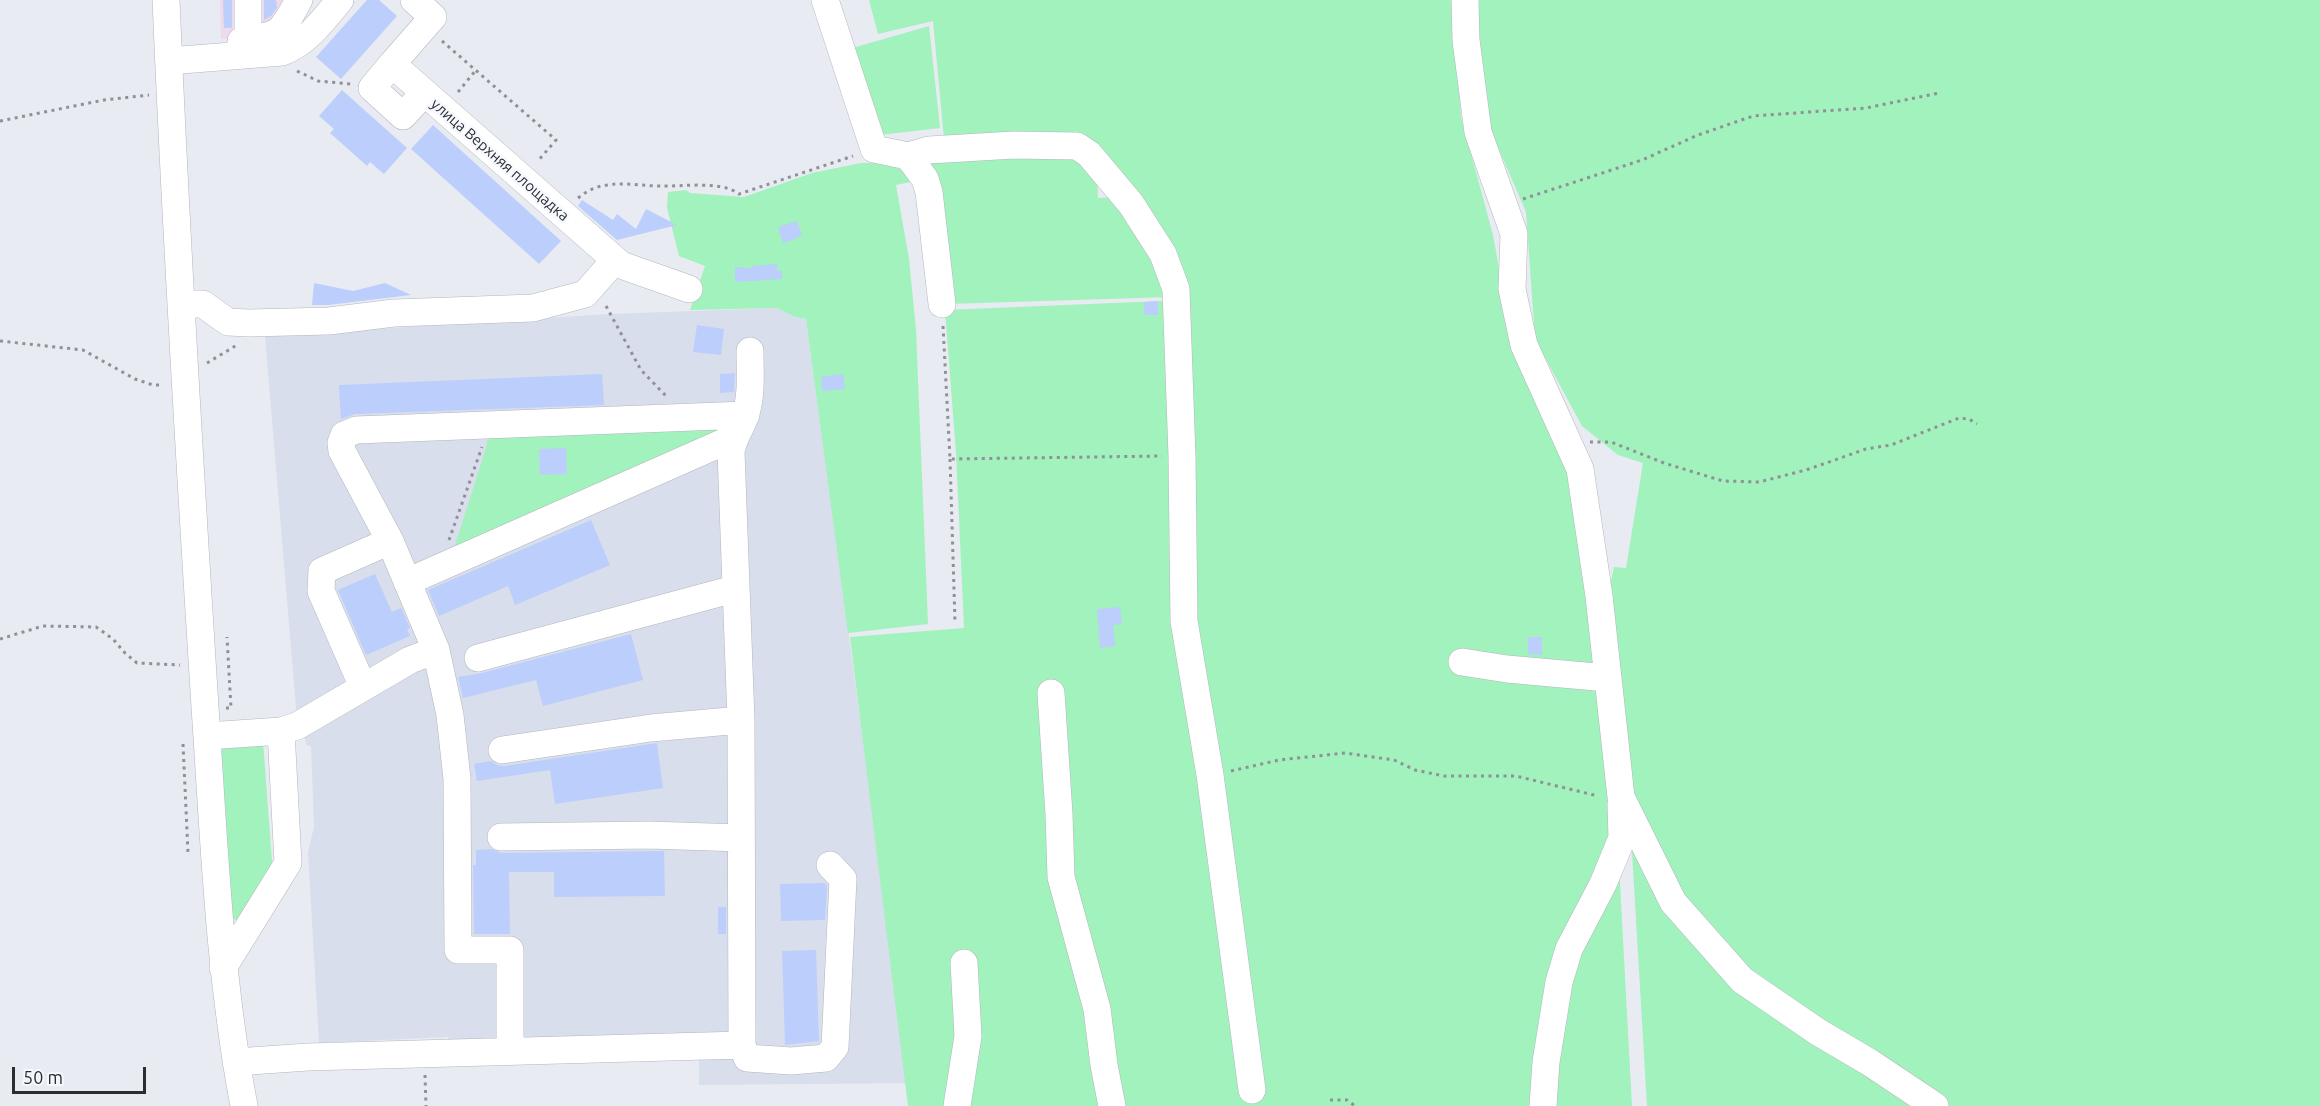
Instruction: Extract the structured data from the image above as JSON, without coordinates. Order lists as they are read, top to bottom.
{
  "streets": {
    "street": ["улица Верхняя площадка"]
  },
  "scale_bar": "50 m"
}
